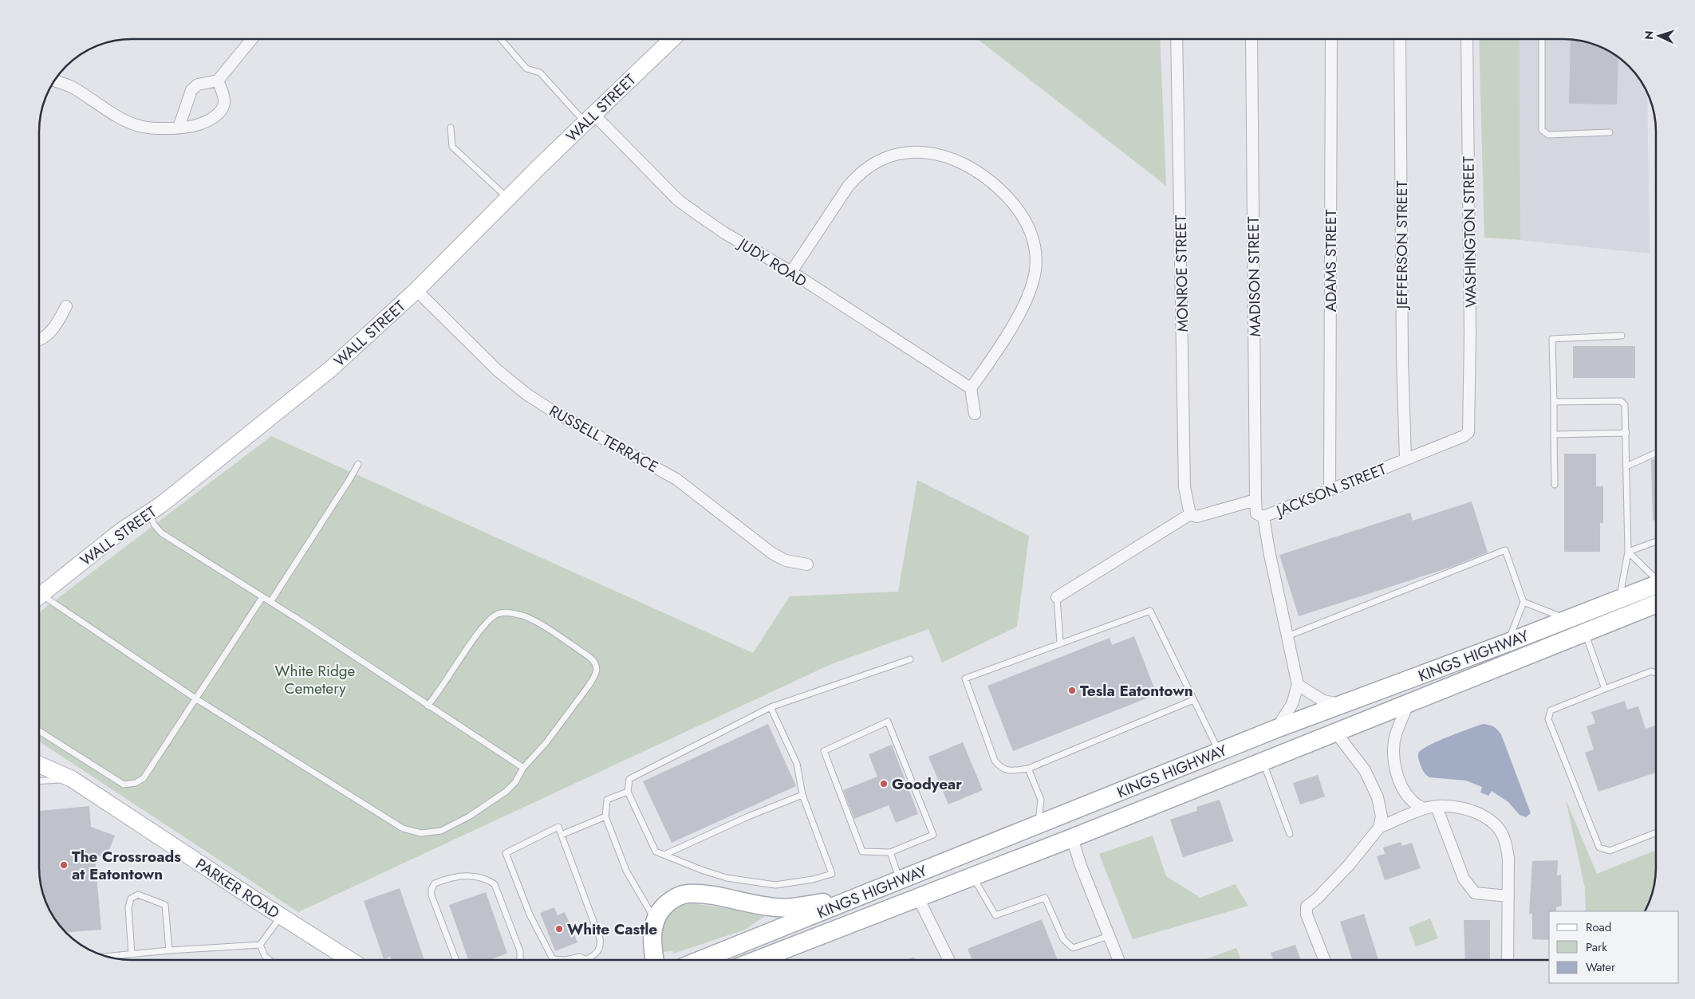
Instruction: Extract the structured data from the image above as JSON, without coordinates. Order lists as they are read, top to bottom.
{
  "streets": {
    "main road": ["KINGS HIGHWAY"],
    "street": [
      "WALL STREET",
      "WASHINGTON STREET",
      "JEFFERSON STREET",
      "ADAMS STREET",
      "JUDY ROAD",
      "MONROE STREET",
      "MADISON STREET",
      "RUSSELL TERRACE",
      "JACKSON STREET",
      "PARKER ROAD"
    ]
  },
  "crossings": [
    ["WALL STREET", "JUDY ROAD"],
    ["WALL STREET", "RUSSELL TERRACE"],
    ["WASHINGTON STREET", "JACKSON STREET"],
    ["JEFFERSON STREET", "JACKSON STREET"],
    ["ADAMS STREET", "JACKSON STREET"],
    ["MONROE STREET", "JACKSON STREET"],
    ["MADISON STREET", "JACKSON STREET"]
  ],
  "parks": ["White Ridge Cemetery"],
  "places": [
    "Tesla Eatontown",
    "Goodyear",
    "The Crossroads at Eatontown",
    "White Castle"
  ],
  "legend": ["Road", "Park", "Water"],
  "north": "left"
}
